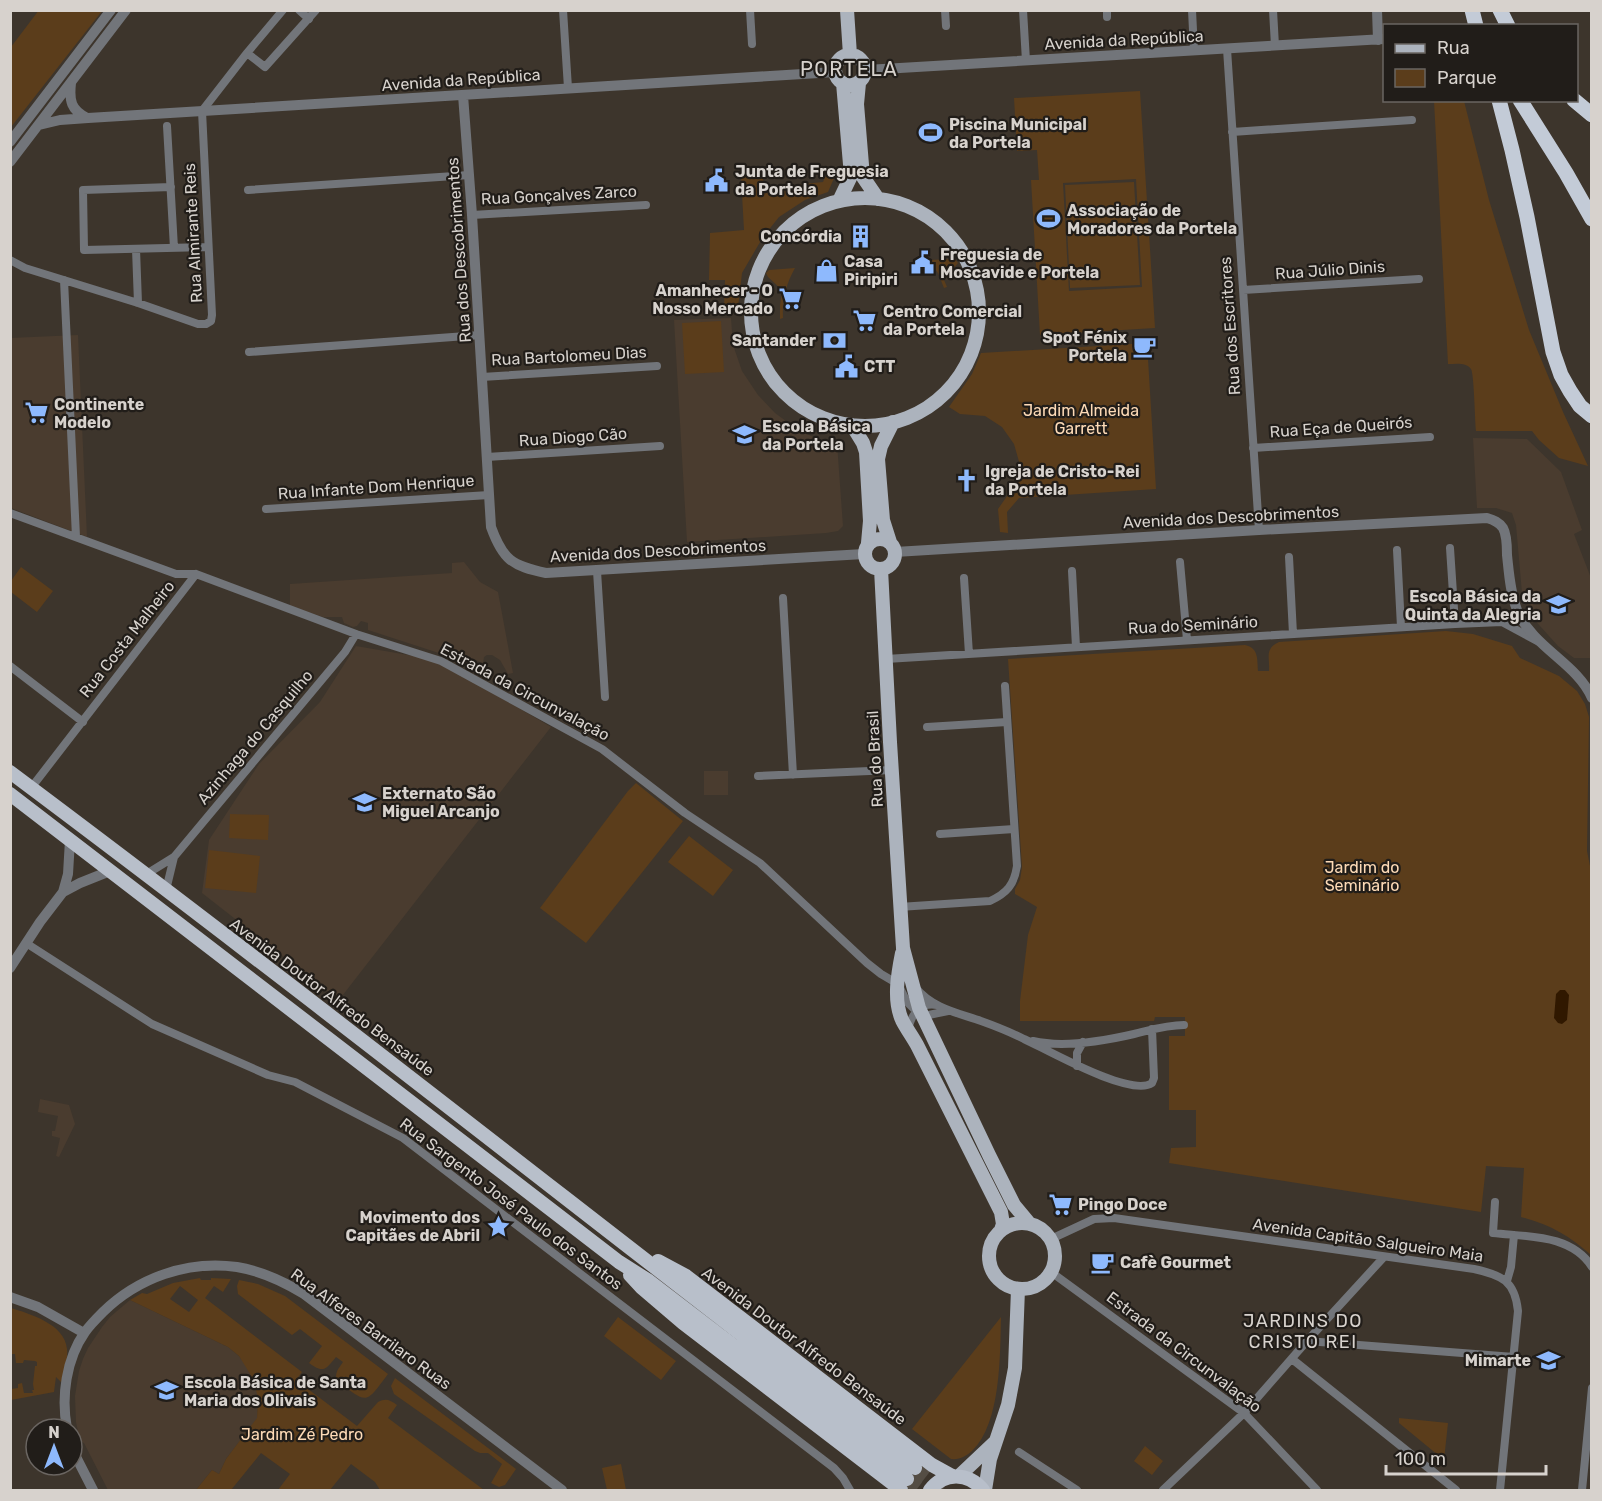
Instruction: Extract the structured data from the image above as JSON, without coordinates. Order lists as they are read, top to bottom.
{
  "streets": {
    "highway": ["Avenida Doutor Alfredo Bensaúde"],
    "main road": ["Rua do Brasil"],
    "street": [
      "Avenida da República",
      "Rua Gonçalves Zarco",
      "Rua Almirante Reis",
      "Rua dos Descobrimentos",
      "Rua Júlio Dinis",
      "Rua dos Escritores",
      "Rua Bartolomeu Dias",
      "Rua Eça de Queirós",
      "Rua Diogo Cão",
      "Rua Infante Dom Henrique",
      "Avenida dos Descobrimentos",
      "Rua do Seminário",
      "Rua Costa Malheiro",
      "Estrada da Circunvalação",
      "Azinhaga do Casquilho",
      "Rua Sargento José Paulo dos Santos",
      "Avenida Capitão Salgueiro Maia",
      "Rua Alferes Barrilaro Ruas"
    ]
  },
  "crossings": [
    ["Avenida da República", "Rua Almirante Reis"],
    ["Avenida da República", "Rua dos Descobrimentos"],
    ["Avenida da República", "Rua dos Escritores"],
    ["Rua Gonçalves Zarco", "Rua dos Descobrimentos"],
    ["Rua dos Descobrimentos", "Rua Bartolomeu Dias"],
    ["Rua dos Descobrimentos", "Avenida dos Descobrimentos"],
    ["Rua Júlio Dinis", "Rua dos Escritores"],
    ["Rua dos Escritores", "Rua Eça de Queirós"],
    ["Rua dos Escritores", "Avenida dos Descobrimentos"],
    ["Rua Diogo Cão", "Avenida dos Descobrimentos"],
    ["Rua Infante Dom Henrique", "Avenida dos Descobrimentos"],
    ["Avenida dos Descobrimentos", "Rua do Brasil"],
    ["Rua do Seminário", "Rua do Brasil"],
    ["Rua Costa Malheiro", "Estrada da Circunvalação"],
    ["Rua Costa Malheiro", "Avenida Doutor Alfredo Bensaúde"],
    ["Estrada da Circunvalação", "Azinhaga do Casquilho"],
    ["Estrada da Circunvalação", "Rua do Brasil"],
    ["Estrada da Circunvalação", "Avenida Capitão Salgueiro Maia"],
    ["Azinhaga do Casquilho", "Avenida Doutor Alfredo Bensaúde"],
    ["Rua do Brasil", "Avenida Capitão Salgueiro Maia"]
  ],
  "districts": ["PORTELA", "JARDINS DO CRISTO REI"],
  "parks": ["Jardim Almeida Garrett", "Jardim do Seminário", "Jardim Zé Pedro"],
  "places": {
    "sports": ["Piscina Municipal da Portela", "Associação de Moradores da Portela"],
    "public building": ["Junta de Freguesia da Portela", "Freguesia de Moscavide e Portela", "CTT"],
    "building": ["Concórdia"],
    "shop": ["Casa Piripiri"],
    "supermarket": [
      "Amanhecer - O Nosso Mercado",
      "Centro Comercial da Portela",
      "Continente Modelo",
      "Pingo Doce"
    ],
    "bank": ["Santander"],
    "cafe": ["Spot Fénix Portela", "Cafè Gourmet"],
    "school or university": [
      "Escola Básica da Portela",
      "Escola Básica da Quinta da Alegria",
      "Externato São Miguel Arcanjo",
      "Mimarte",
      "Escola Básica de Santa Maria dos Olivais"
    ],
    "church": ["Igreja de Cristo-Rei da Portela"],
    "place": ["Movimento dos Capitães de Abril"]
  },
  "legend": ["Rua", "Parque"],
  "scale_bar": "100 m",
  "north": "top"
}
